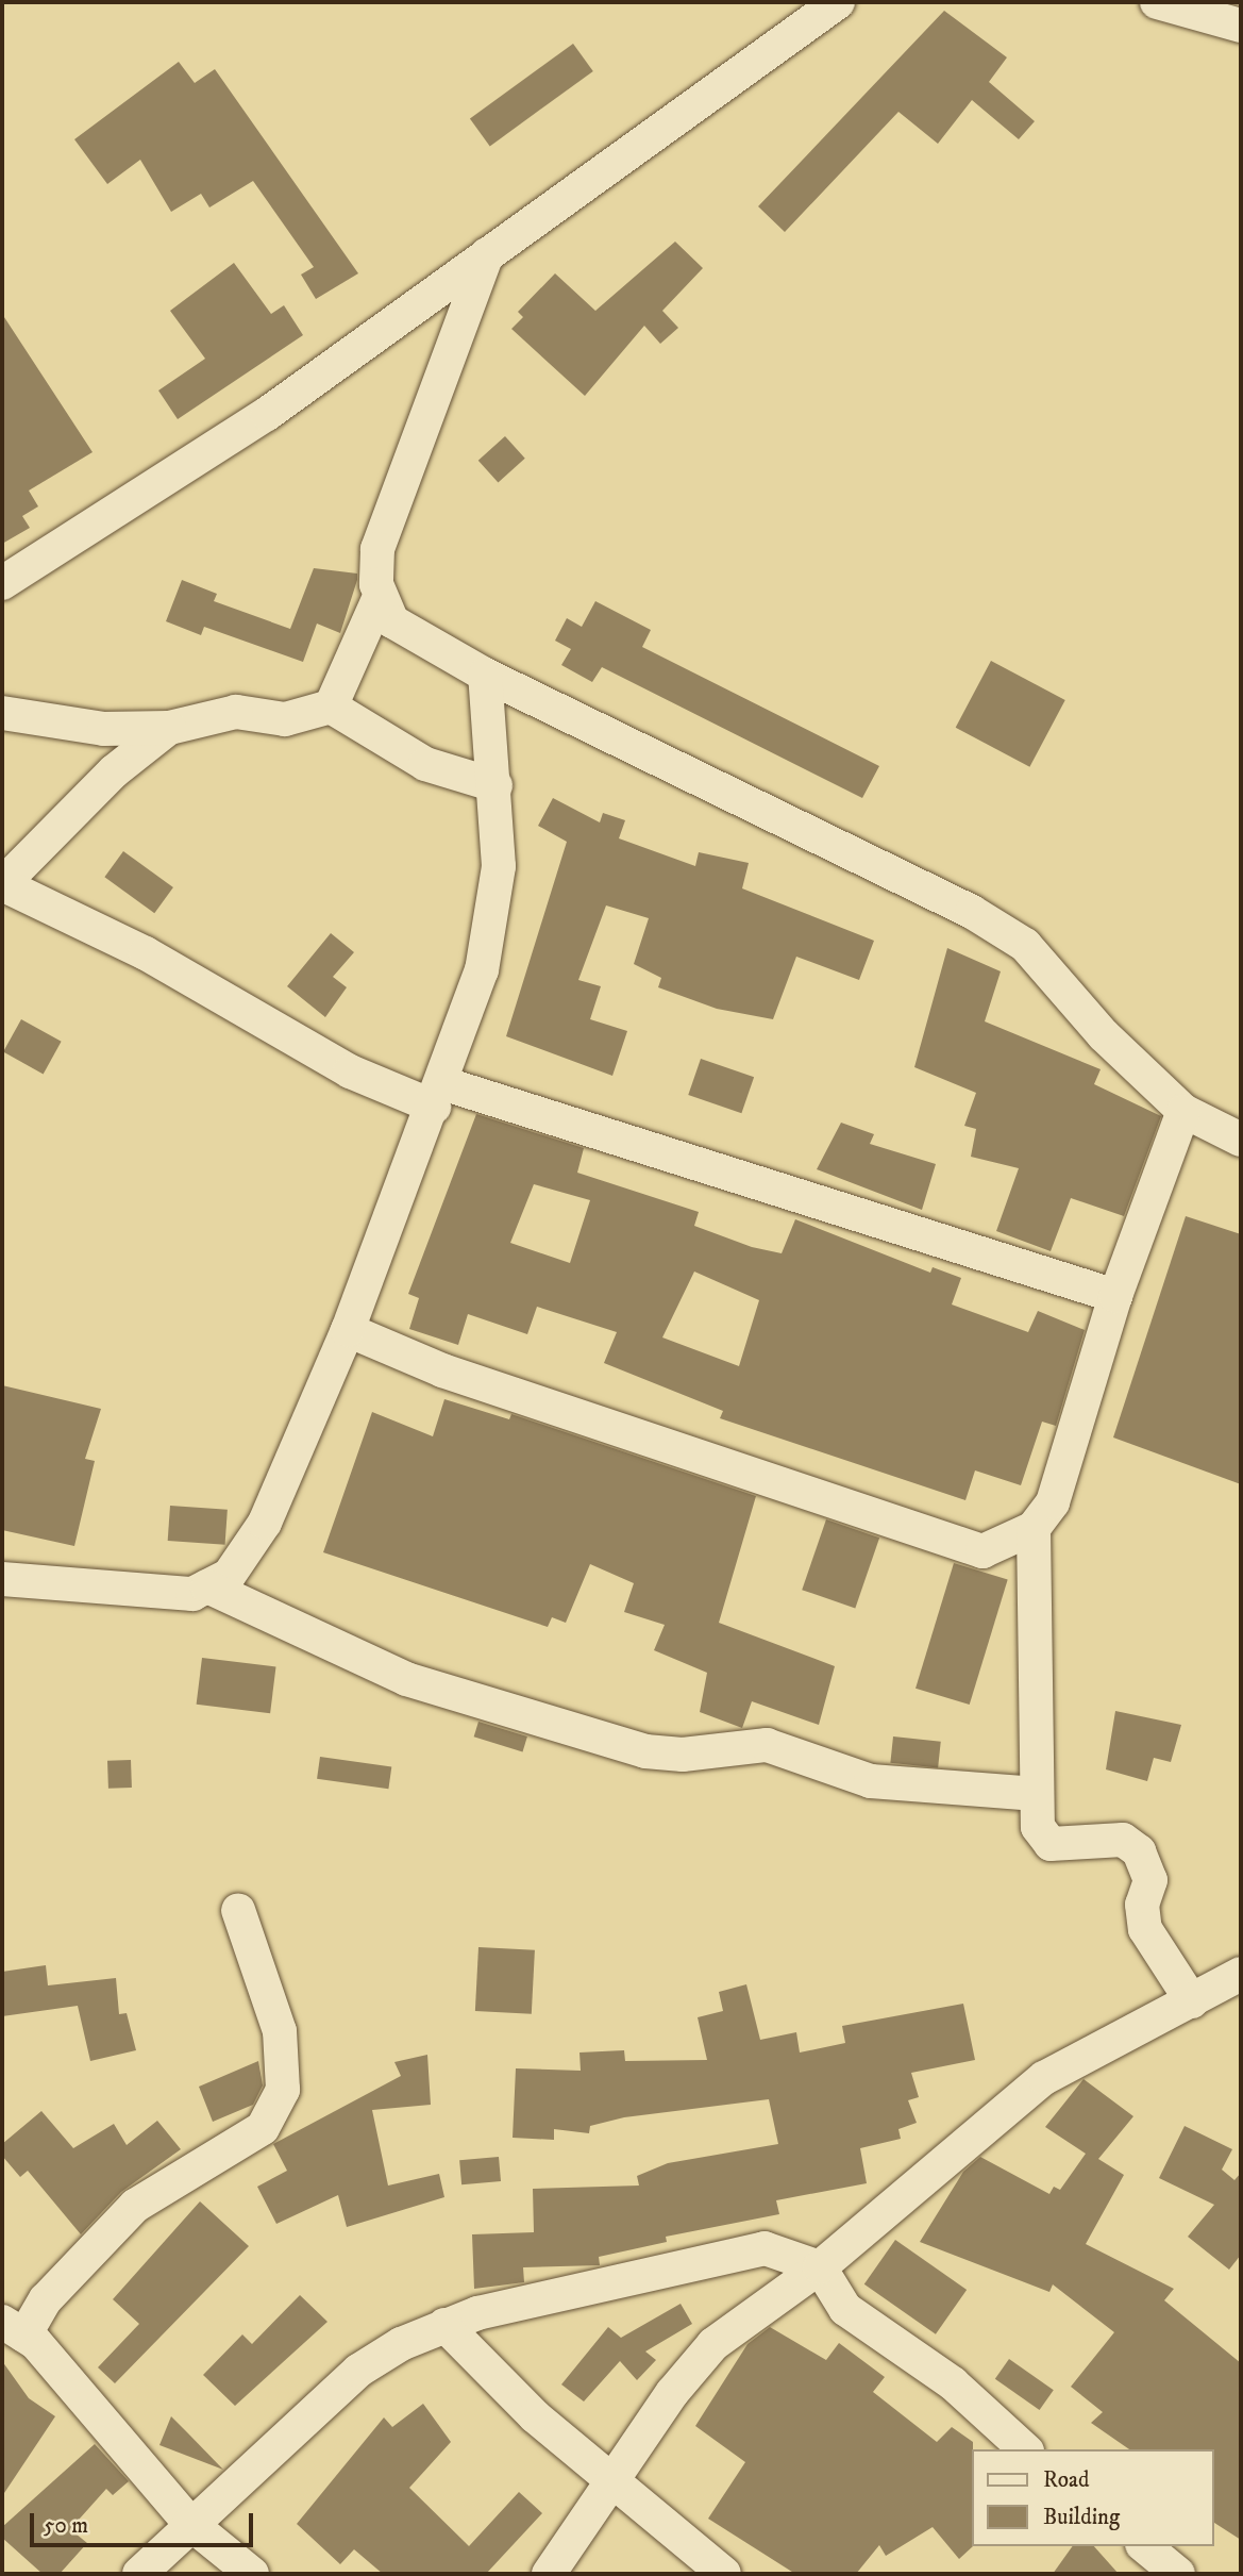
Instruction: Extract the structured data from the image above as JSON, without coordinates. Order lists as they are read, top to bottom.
{
  "legend": ["Road", "Building"],
  "scale_bar": "50 m"
}
